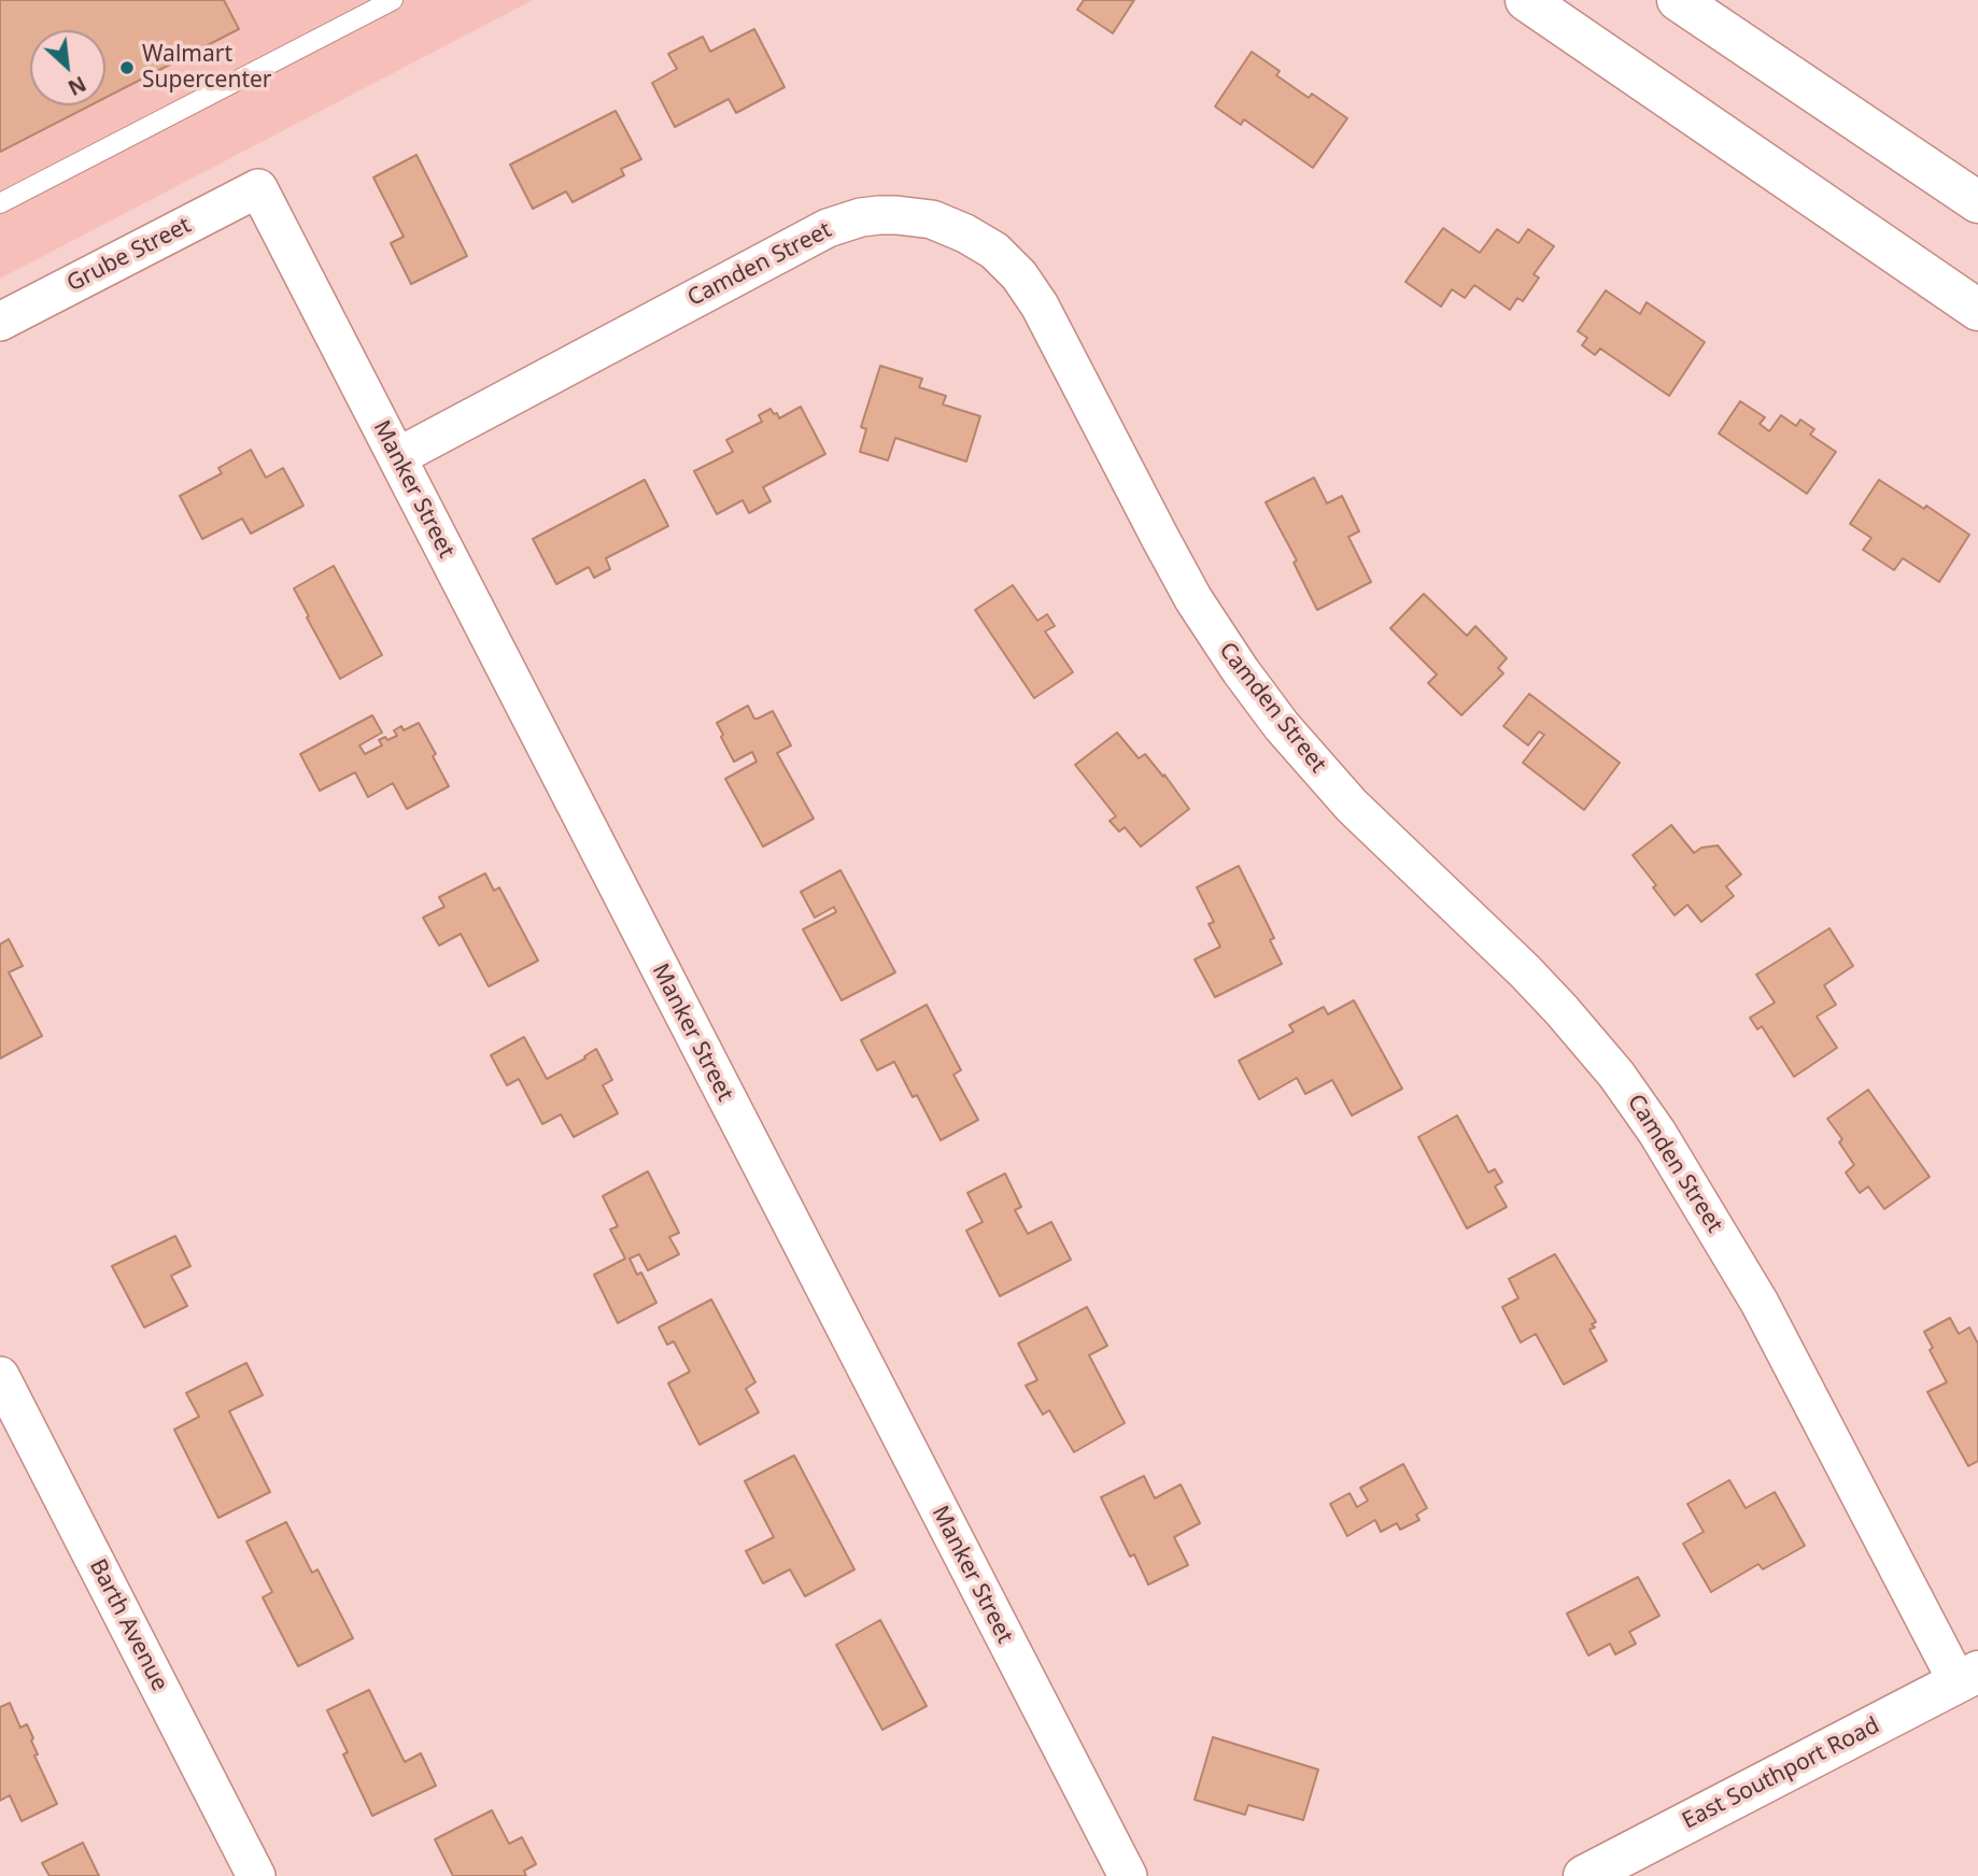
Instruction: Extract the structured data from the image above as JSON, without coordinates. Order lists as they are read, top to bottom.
{
  "streets": {
    "main road": ["East Southport Road"],
    "street": [
      "Grube Street",
      "Camden Street",
      "Manker Street",
      "Barth Avenue"
    ]
  },
  "crossings": [
    ["Grube Street", "Manker Street"],
    ["Camden Street", "Manker Street"],
    ["Camden Street", "East Southport Road"]
  ],
  "places": ["Walmart Supercenter"],
  "north": "bottom right"
}
